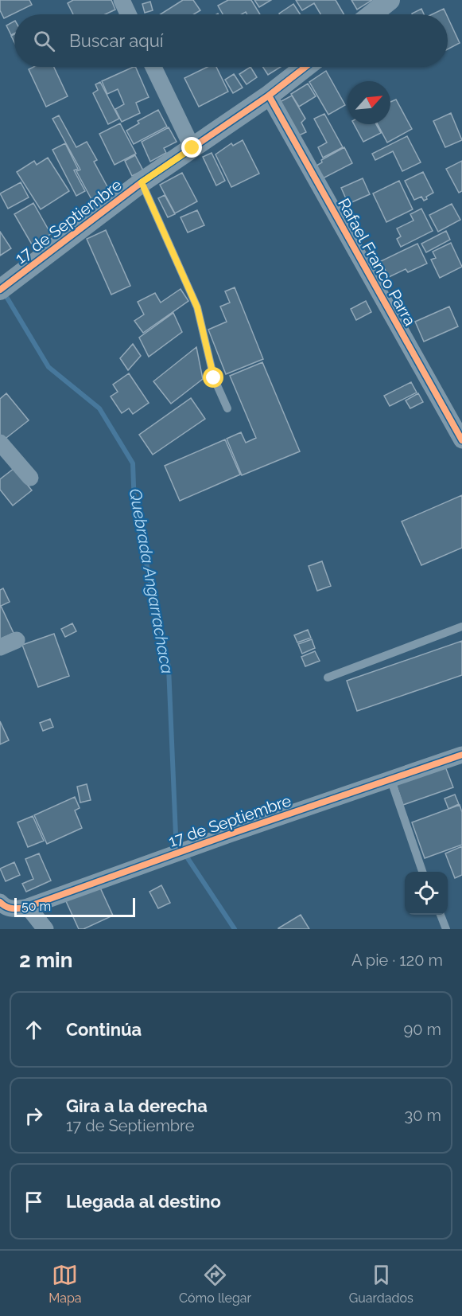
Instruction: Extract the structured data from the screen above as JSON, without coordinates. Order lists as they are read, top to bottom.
{
  "streets": {
    "street": ["17 de Septiembre", "Rafael Franco Parra"]
  },
  "crossings": [
    ["17 de Septiembre", "Rafael Franco Parra"]
  ],
  "water": ["Quebrada Angarrachaca"],
  "scale_bar": "50 m",
  "north": "top right",
  "page": {
    "search": "Buscar aquí",
    "scale": "50 m",
    "heading": ["2 min", "A pie · 120 m"],
    "list": [
      ["Continúa", "90 m"],
      ["Gira a la derecha", "17 de Septiembre", "30 m"],
      "Llegada al destino"
    ],
    "nav": ["Mapa", "Cómo llegar", "Guardados"]
  }
}
